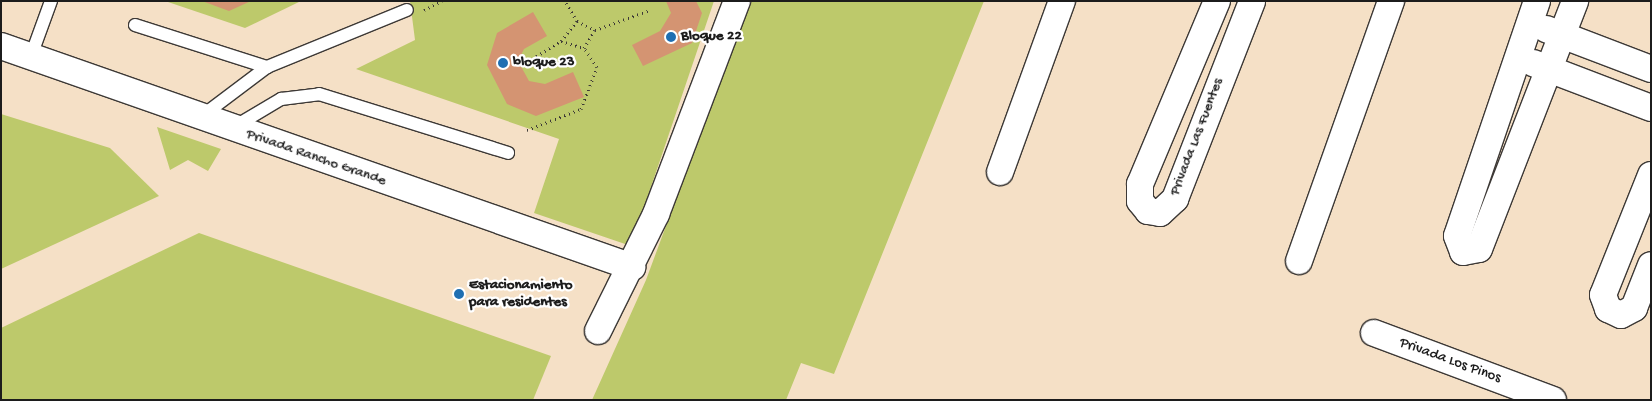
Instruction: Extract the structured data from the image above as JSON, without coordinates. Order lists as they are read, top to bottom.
{
  "streets": {
    "street": ["Privada Las Fuentes", "Privada Rancho Grande", "Privada Los Pinos"]
  },
  "places": ["Bloque 22", "bloque 23", "Estacionamiento para residentes"]
}
